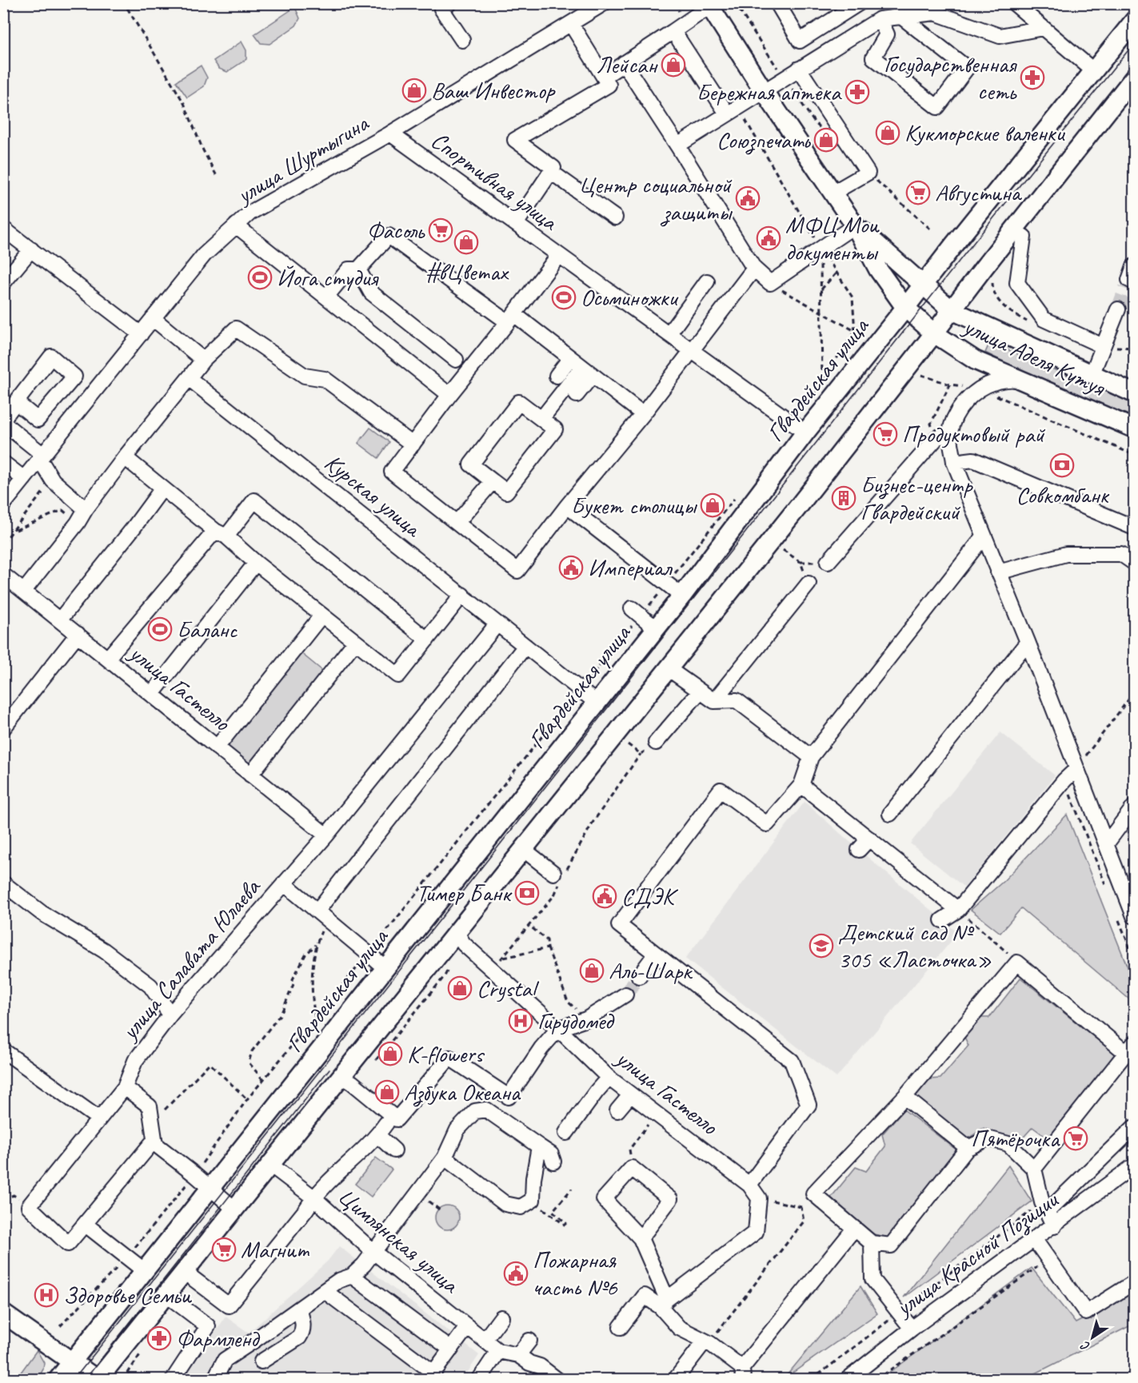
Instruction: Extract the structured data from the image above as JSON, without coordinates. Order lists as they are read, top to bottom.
{
  "streets": {
    "main road": ["улица Аделя Кутуя", "Гвардейская улица"],
    "street": [
      "улица Шуртыгина",
      "Спортивная улица",
      "Курская улица",
      "улица Гастелло",
      "улица Салавата Юлаева",
      "Цимлянская улица",
      "улица Красной Позиции"
    ]
  },
  "crossings": [
    ["улица Шуртыгина", "Спортивная улица"],
    ["Спортивная улица", "Гвардейская улица"],
    ["улица Аделя Кутуя", "Гвардейская улица"],
    ["Гвардейская улица", "Курская улица"],
    ["Курская улица", "улица Салавата Юлаева"],
    ["улица Гастелло", "улица Салавата Юлаева"]
  ],
  "places": {
    "shop": [
      "Лейсан",
      "Ваш Инвестор",
      "Кукморские валенки",
      "Союзпечать",
      "#вЦветах",
      "Букет столицы",
      "Аль-Шарк",
      "Crystal",
      "K-flowers",
      "Азбука Океана"
    ],
    "pharmacy": ["Государственная сеть", "Бережная аптека", "Фармленд"],
    "supermarket": [
      "Августина",
      "Фасоль",
      "Продуктовый рай",
      "Пятёрочка",
      "Магнит"
    ],
    "public building": [
      "Центр социальной защиты",
      "МФЦ Мои документы",
      "Империал",
      "СДЭК",
      "Пожарная часть №6"
    ],
    "sports": ["Йога студия", "Осьминожки", "Баланс"],
    "bank": ["Совкомбанк", "Тимер Банк"],
    "building": ["Бизнес-центр Гвардейский"],
    "school or university": ["Детский сад № 305 «Ласточка»"],
    "hospital": ["Гирудомед", "Здоровье Семьи"]
  },
  "north": "bottom left"
}
